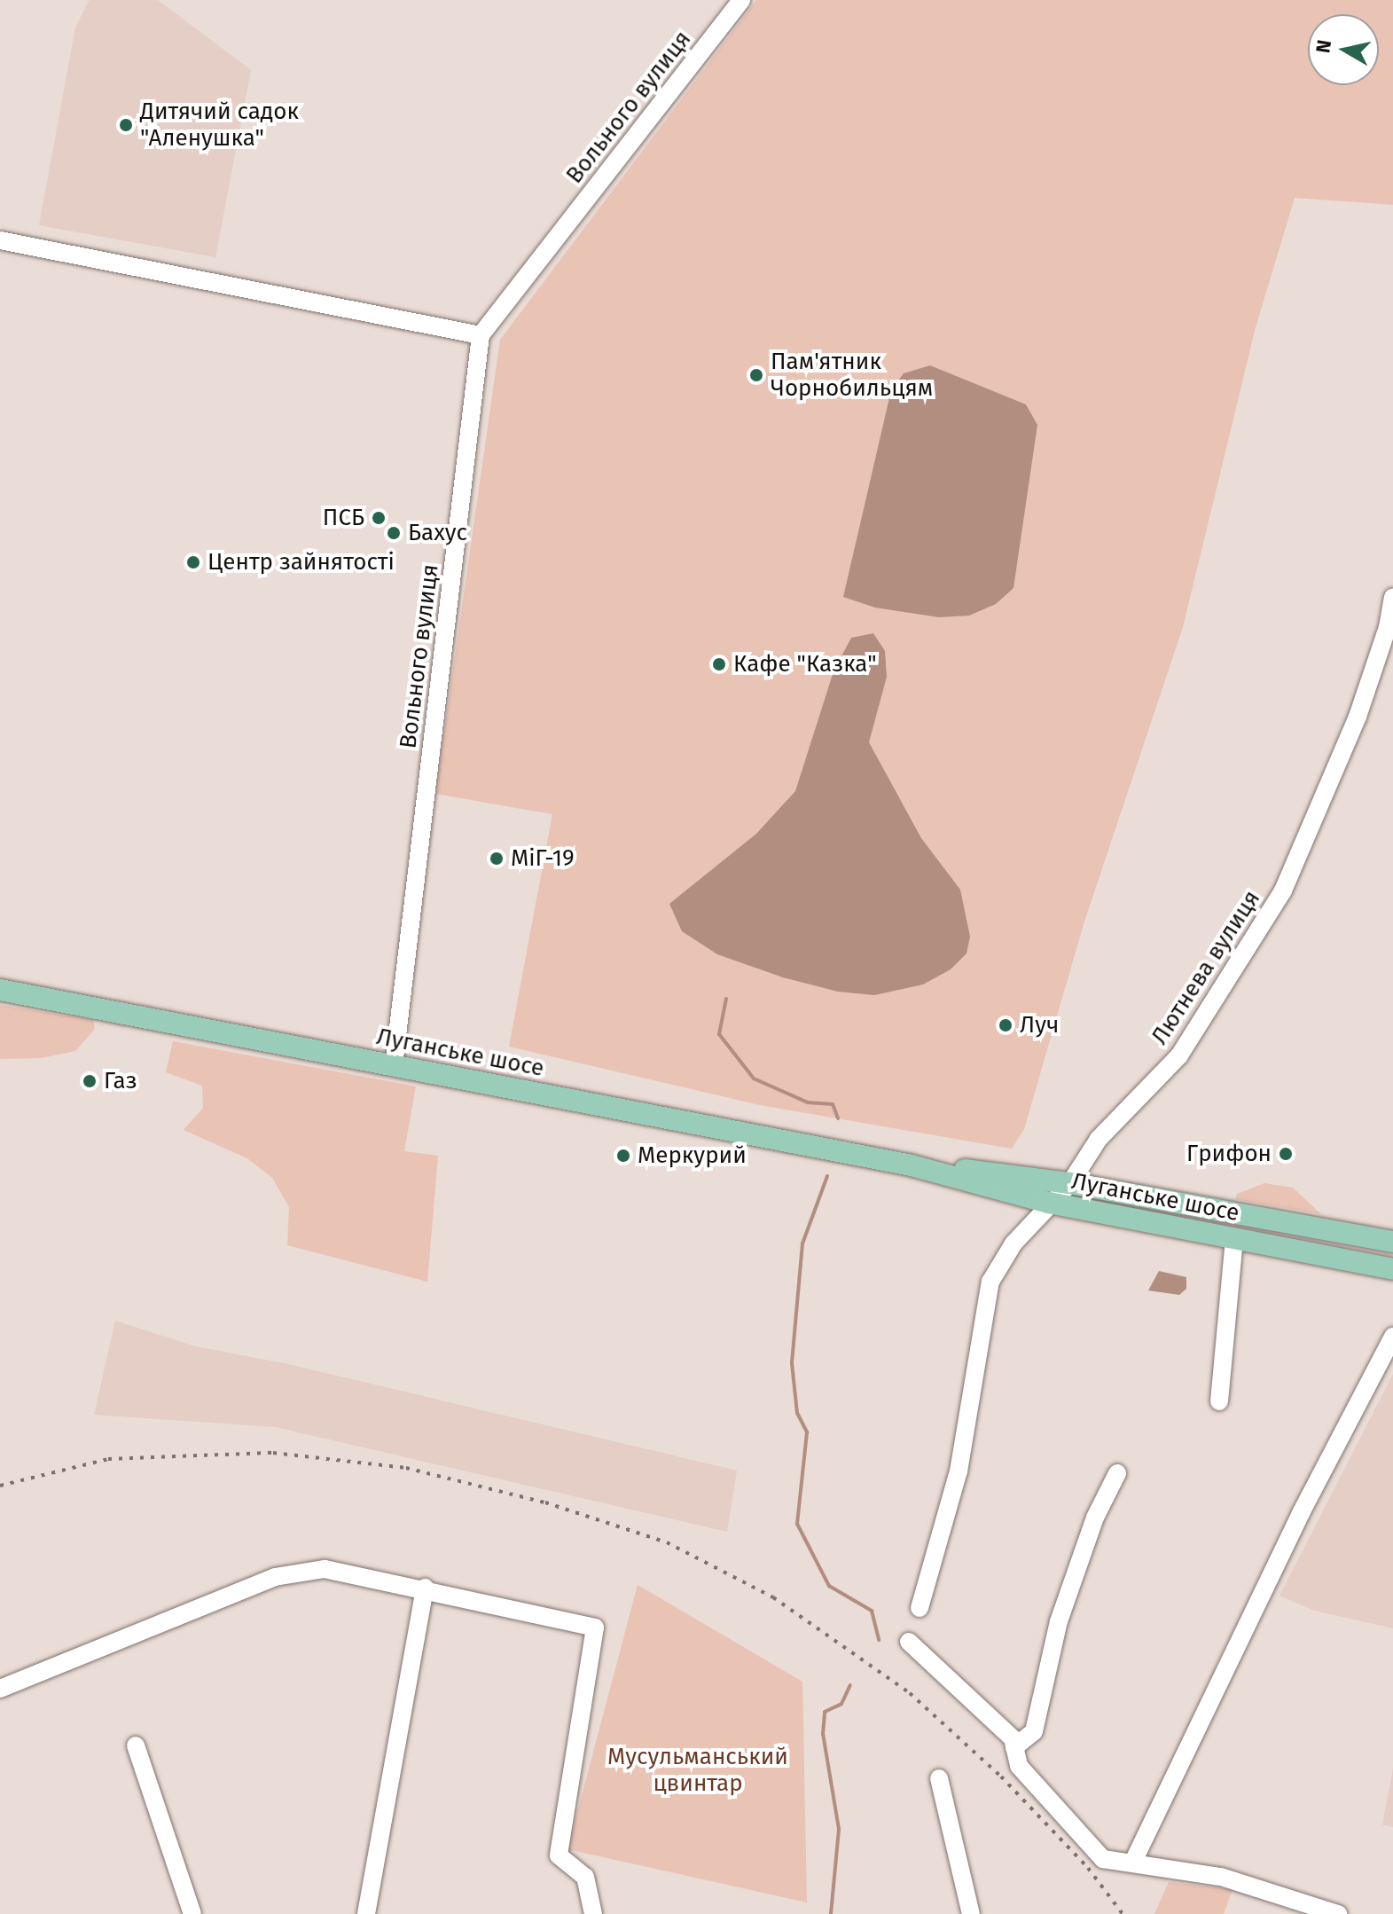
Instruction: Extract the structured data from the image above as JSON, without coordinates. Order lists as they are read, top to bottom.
{
  "streets": {
    "main road": ["Луганське шосе"],
    "street": ["Вольного вулиця", "Лютнева вулиця"]
  },
  "crossings": [
    ["Вольного вулиця", "Луганське шосе"],
    ["Лютнева вулиця", "Луганське шосе"]
  ],
  "parks": ["Мусульманський цвинтар"],
  "places": [
    "Дитячий садок \"Аленушка\"",
    "Пам'ятник Чорнобильцям",
    "ПСБ",
    "Бахус",
    "Центр зайнятості",
    "Кафе \"Казка\"",
    "МіГ-19",
    "Луч",
    "Газ",
    "Грифон",
    "Меркурий"
  ],
  "north": "left"
}
